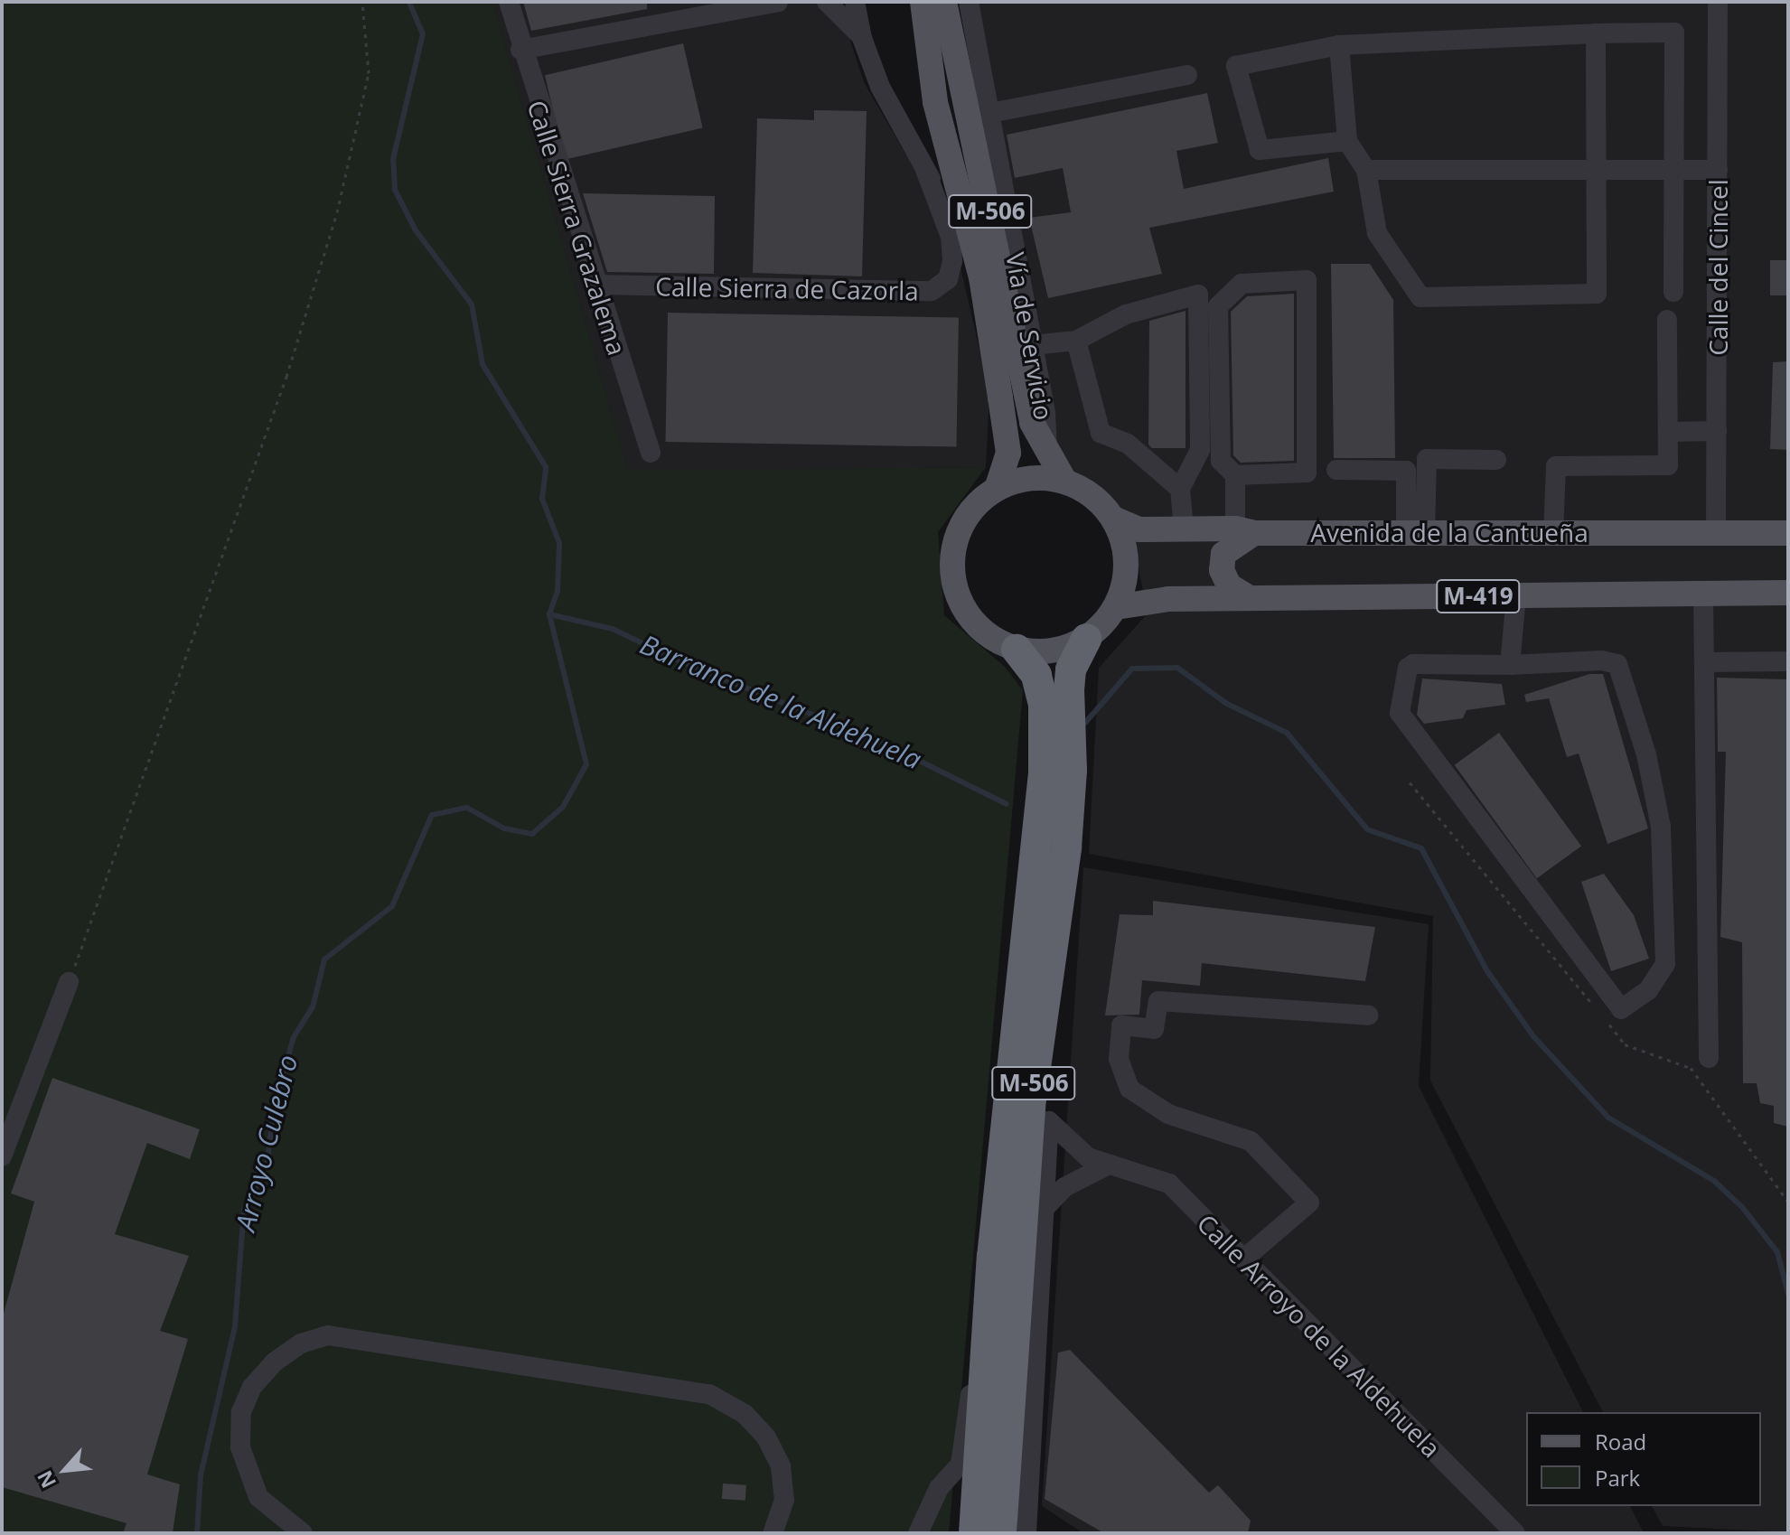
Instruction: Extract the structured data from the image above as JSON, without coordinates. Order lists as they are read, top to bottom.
{
  "streets": {
    "highway": ["M-506"],
    "main road": ["Avenida de la Cantueña", "M-419"],
    "street": [
      "Calle Sierra Grazalema",
      "Calle del Cincel",
      "Calle Sierra de Cazorla",
      "Vía de Servicio",
      "Calle Arroyo de la Aldehuela"
    ]
  },
  "crossings": [
    ["M-506", "Vía de Servicio"],
    ["M-506", "Avenida de la Cantueña"],
    ["M-506", "M-419"],
    ["Calle Sierra Grazalema", "Calle Sierra de Cazorla"],
    ["Calle del Cincel", "Avenida de la Cantueña"],
    ["Calle Sierra de Cazorla", "Vía de Servicio"],
    ["Avenida de la Cantueña", "M-419"]
  ],
  "water": ["Barranco de la Aldehuela", "Arroyo Culebro"],
  "legend": ["Road", "Park"],
  "north": "bottom left"
}
